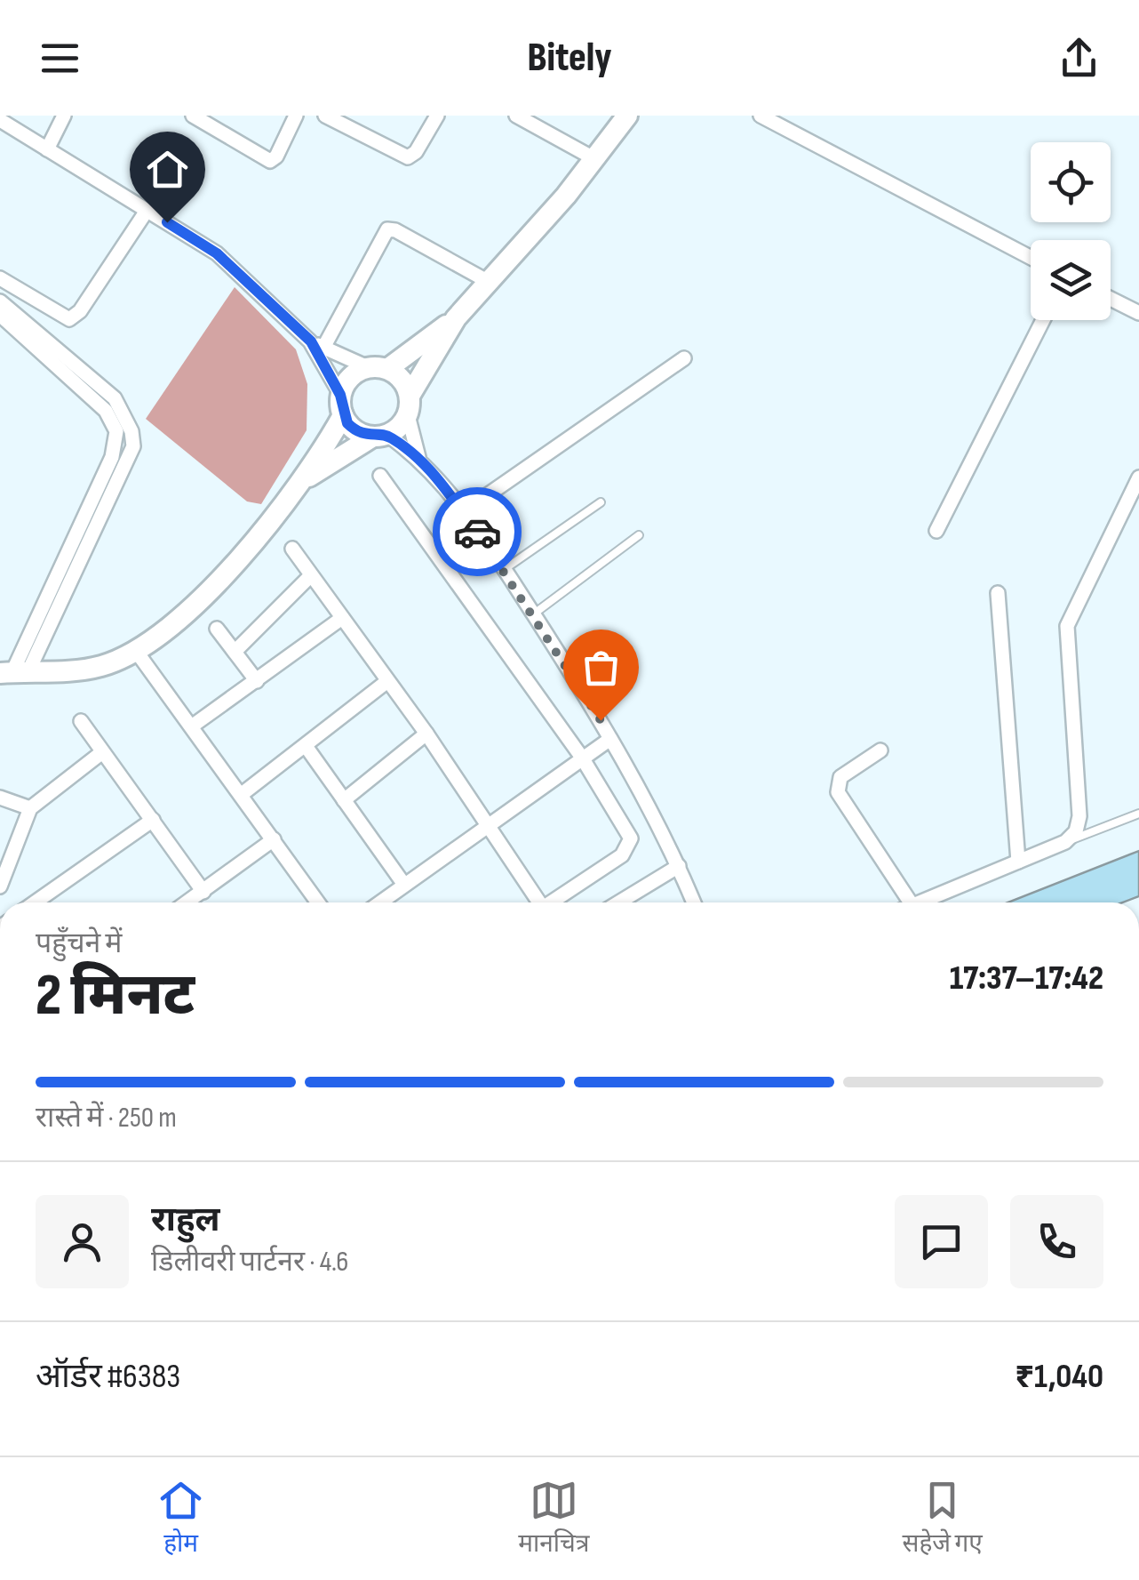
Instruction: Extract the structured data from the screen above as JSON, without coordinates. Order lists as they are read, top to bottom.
{
  "page": {
    "header": "Bitely",
    "heading": ["2 मिनट", "पहुँचने में", "17:37–17:42"],
    "panel": [
      "राहुल",
      "डिलीवरी पार्टनर · 4.6",
      "ऑर्डर #6383",
      "₹1,040"
    ],
    "bar": "रास्ते में · 250 m",
    "tabs": ["होम", "मानचित्र", "सहेजे गए"]
  }
}
